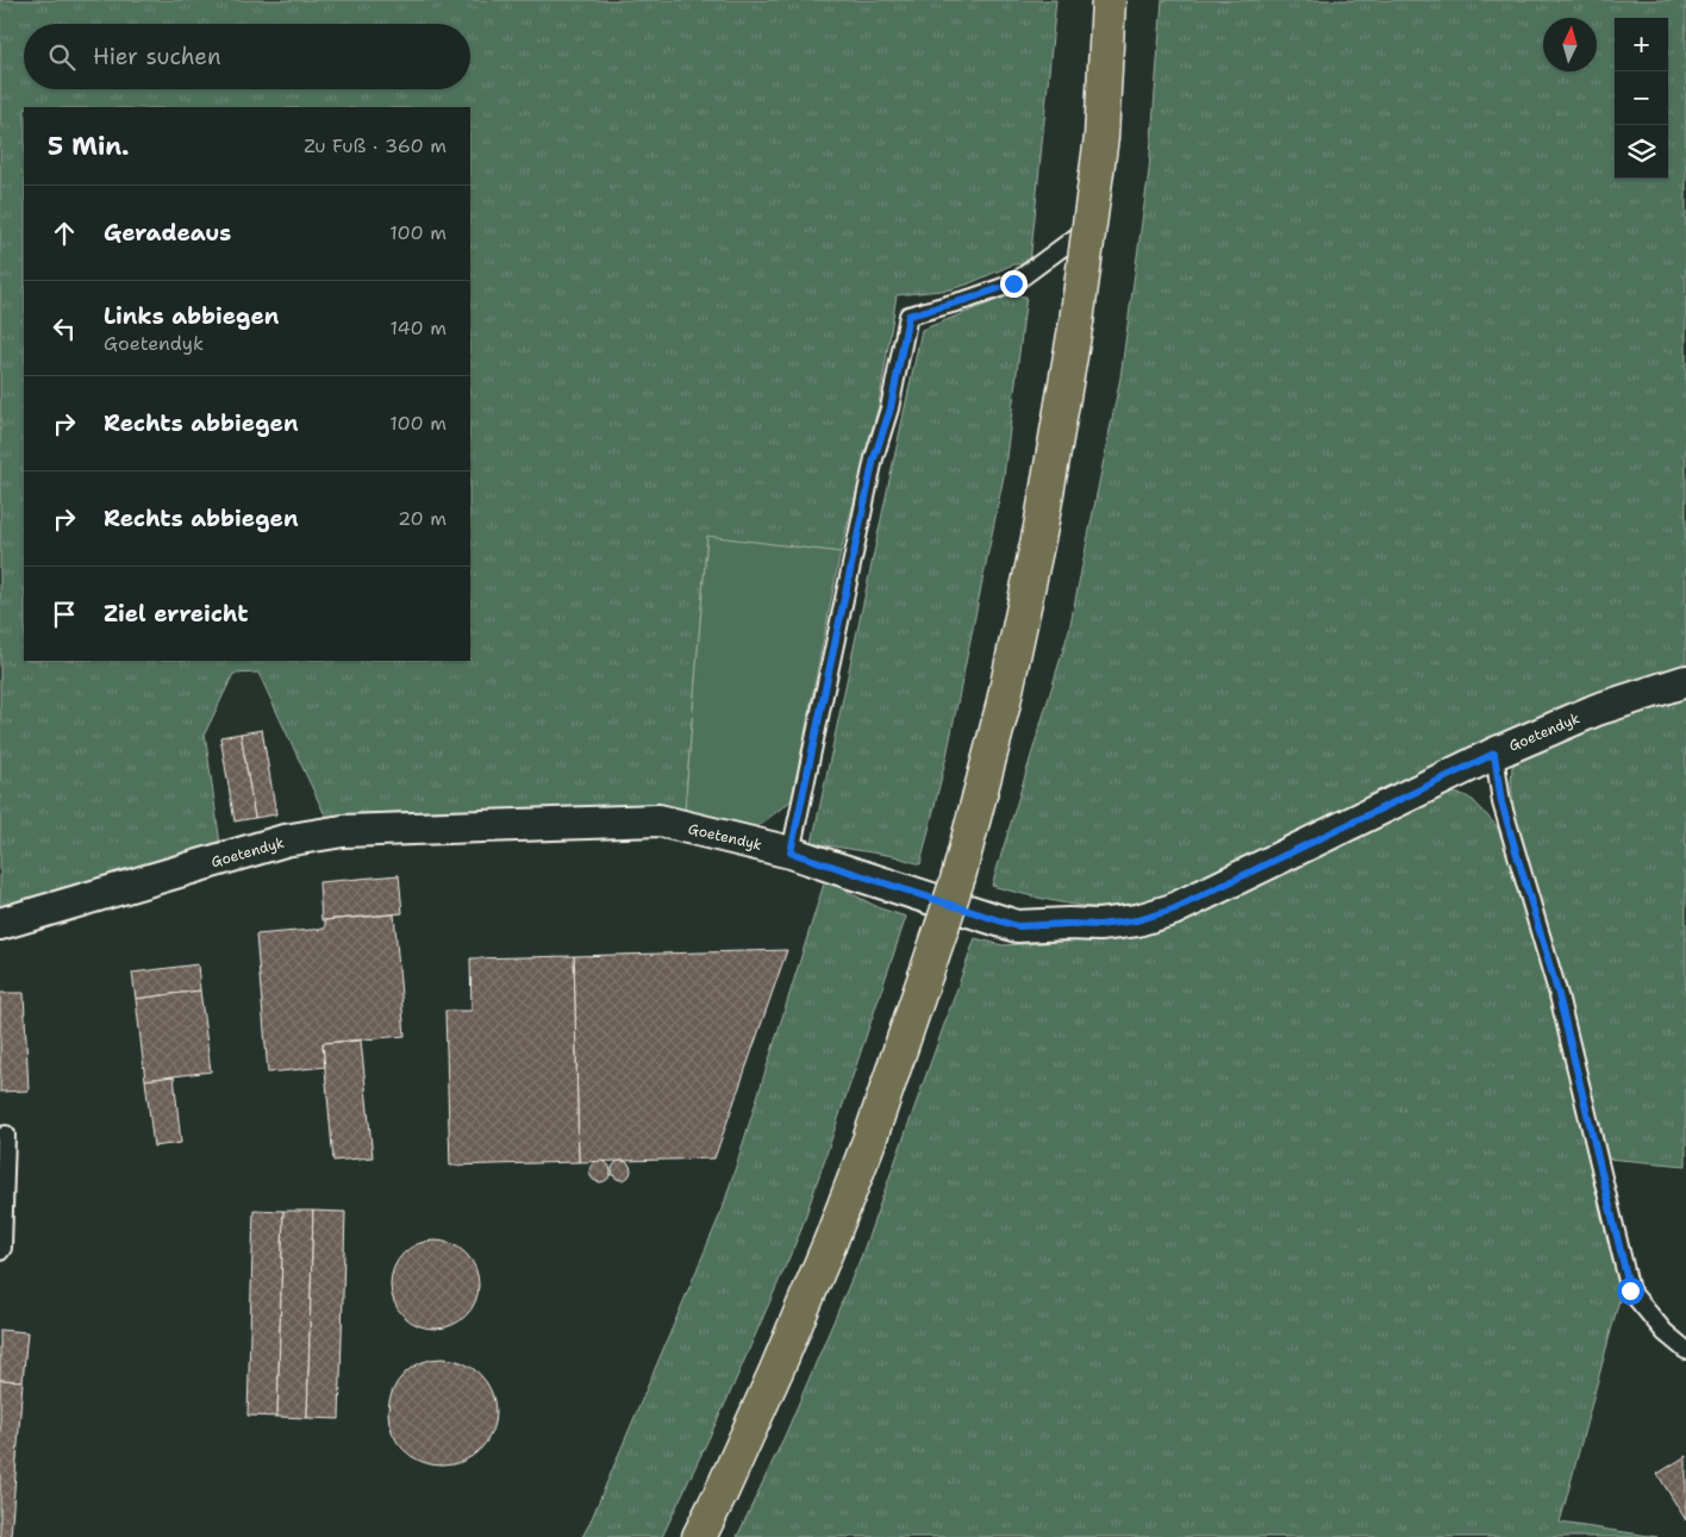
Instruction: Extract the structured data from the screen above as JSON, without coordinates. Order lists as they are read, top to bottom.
{
  "streets": {
    "street": ["Goetendyk"]
  },
  "north": "top",
  "page": {
    "map_buttons": ["+", "−"],
    "search": "Hier suchen",
    "heading": ["5 Min.", "Zu Fuß · 360 m"],
    "list": [
      ["Geradeaus", "100 m"],
      ["Links abbiegen", "Goetendyk", "140 m"],
      ["Rechts abbiegen", "100 m"],
      ["Rechts abbiegen", "20 m"],
      "Ziel erreicht"
    ]
  }
}
